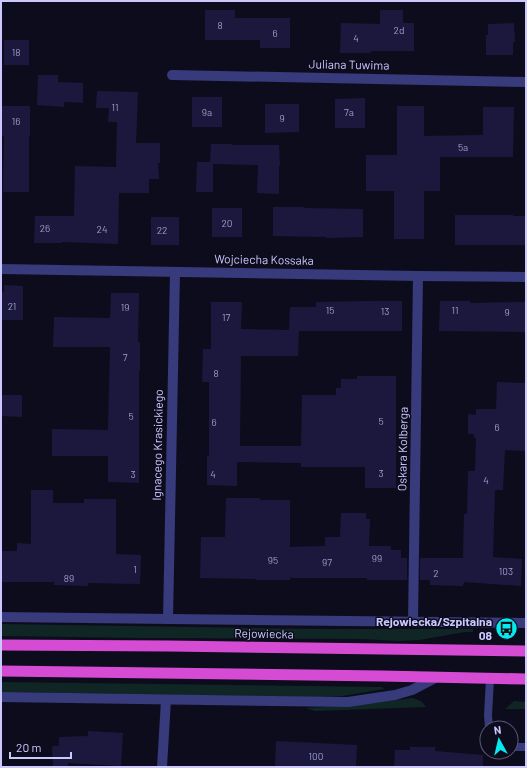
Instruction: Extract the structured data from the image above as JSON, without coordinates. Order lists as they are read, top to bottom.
{
  "streets": {
    "highway": ["Rejowiecka"],
    "street": [
      "Juliana Tuwima",
      "Wojciecha Kossaka",
      "Ignacego Krasickiego",
      "Oskara Kolberga"
    ]
  },
  "crossings": [
    ["Wojciecha Kossaka", "Ignacego Krasickiego"],
    ["Wojciecha Kossaka", "Oskara Kolberga"]
  ],
  "places": {
    "bus stop": ["Rejowiecka/Szpitalna 08"]
  },
  "house_numbers": [
    "8",
    "2d",
    "6",
    "4",
    "18",
    "11",
    "9a",
    "7a",
    "9",
    "16",
    "5a",
    "20",
    "26",
    "24",
    "22",
    "21",
    "19",
    "15",
    "11",
    "13",
    "9",
    "17",
    "7",
    "8",
    "5",
    "5",
    "6",
    "6",
    "3",
    "3",
    "4",
    "4",
    "99",
    "95",
    "97",
    "1",
    "103",
    "2",
    "89",
    "100"
  ],
  "scale_bar": "20 m",
  "north": "top"
}
